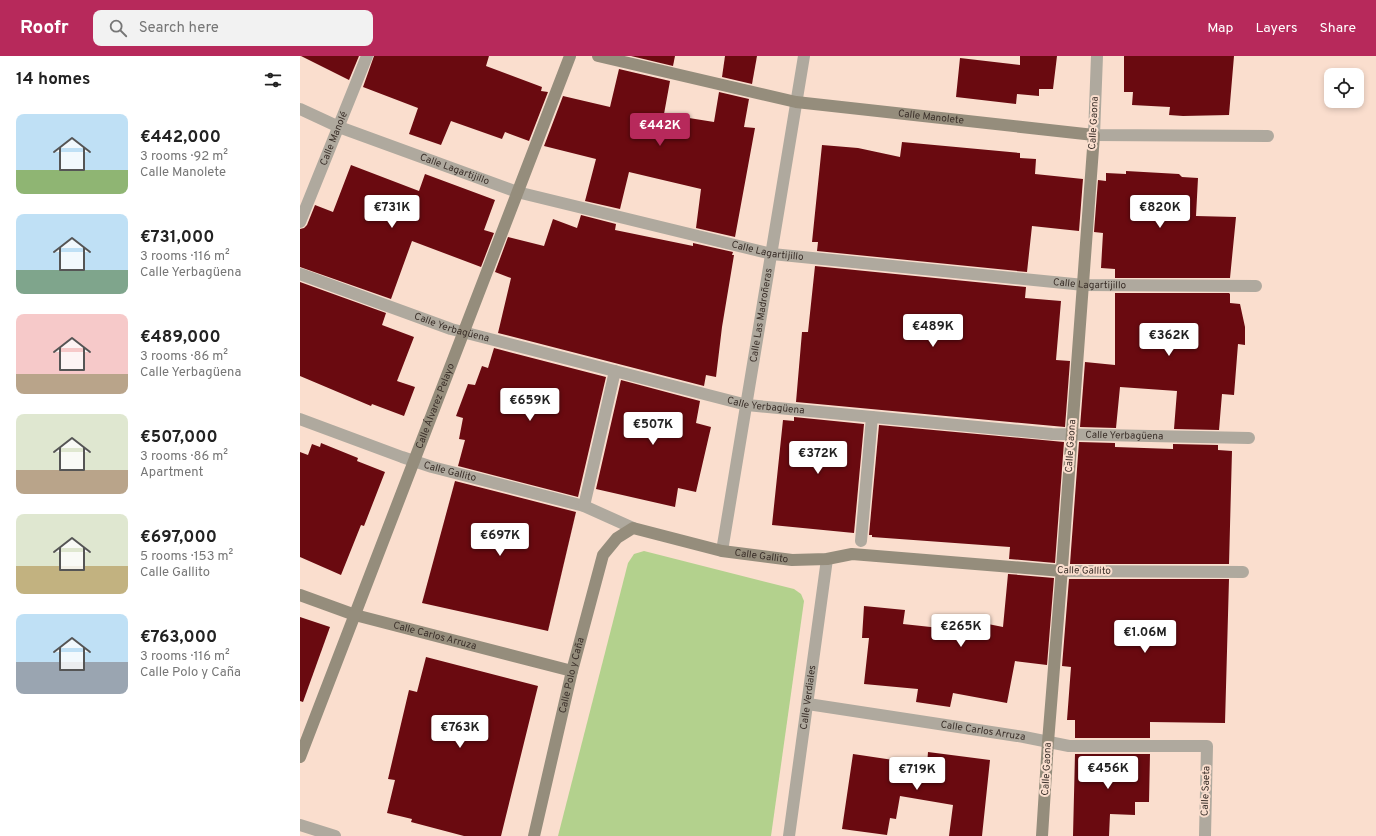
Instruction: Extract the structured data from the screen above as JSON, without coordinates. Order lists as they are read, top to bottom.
{
  "streets": {
    "street": [
      "Calle Manolete",
      "Calle Gaona",
      "Calle Manolé",
      "Calle Lagartijillo",
      "Calle Las Madroñeras",
      "Calle Yerbagüena",
      "Calle Álvarez Pelayo",
      "Calle Gallito",
      "Calle Carlos Arruza",
      "Calle Polo y Caña",
      "Calle Verdiales",
      "Calle Saeta"
    ]
  },
  "crossings": [
    ["Calle Manolete", "Calle Gaona"],
    ["Calle Manolete", "Calle Las Madroñeras"],
    ["Calle Gaona", "Calle Lagartijillo"],
    ["Calle Gaona", "Calle Yerbagüena"],
    ["Calle Gaona", "Calle Gallito"],
    ["Calle Gaona", "Calle Carlos Arruza"],
    ["Calle Manolé", "Calle Lagartijillo"],
    ["Calle Lagartijillo", "Calle Las Madroñeras"],
    ["Calle Lagartijillo", "Calle Álvarez Pelayo"],
    ["Calle Las Madroñeras", "Calle Yerbagüena"],
    ["Calle Las Madroñeras", "Calle Gallito"],
    ["Calle Yerbagüena", "Calle Álvarez Pelayo"],
    ["Calle Álvarez Pelayo", "Calle Gallito"],
    ["Calle Álvarez Pelayo", "Calle Carlos Arruza"],
    ["Calle Gallito", "Calle Polo y Caña"],
    ["Calle Gallito", "Calle Verdiales"],
    ["Calle Carlos Arruza", "Calle Polo y Caña"],
    ["Calle Carlos Arruza", "Calle Verdiales"],
    ["Calle Carlos Arruza", "Calle Saeta"]
  ],
  "page": {
    "header": "Roofr",
    "search": "Search here",
    "nav": ["Map", "Layers", "Share"],
    "heading": "14 homes",
    "list": [
      {
        "name": "€442,000",
        "note": "3 rooms · 92 m² · Calle Manolete"
      },
      {
        "name": "€731,000",
        "note": "3 rooms · 116 m² · Calle Yerbagüena"
      },
      {
        "name": "€489,000",
        "note": "3 rooms · 86 m² · Calle Yerbagüena"
      },
      {
        "name": "€507,000",
        "note": "3 rooms · 86 m² · Apartment"
      },
      {
        "name": "€697,000",
        "note": "5 rooms · 153 m² · Calle Gallito"
      },
      {
        "name": "€763,000",
        "note": "3 rooms · 116 m² · Calle Polo y Caña"
      }
    ],
    "price": [
      "€442K",
      "€731K",
      "€820K",
      "€489K",
      "€362K",
      "€659K",
      "€507K",
      "€372K",
      "€697K",
      "€265K",
      "€1.06M",
      "€763K",
      "€456K",
      "€719K"
    ]
  }
}
